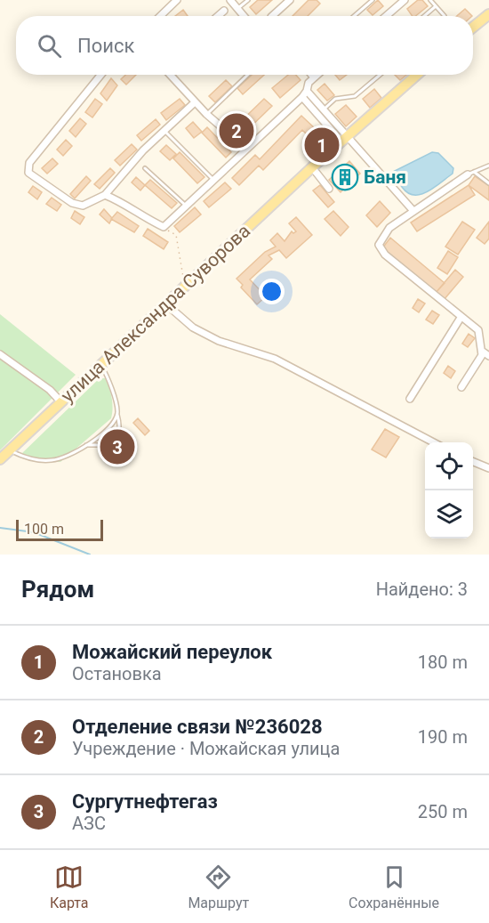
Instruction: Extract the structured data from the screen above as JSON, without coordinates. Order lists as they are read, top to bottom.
{
  "streets": {
    "main road": ["улица Александра Суворова"]
  },
  "places": {
    "building": ["Баня"]
  },
  "scale_bar": "100 m",
  "page": {
    "search": "Поиск",
    "pins": ["2", "1", "3"],
    "scale": "100 m",
    "heading": ["Рядом", "Найдено: 3"],
    "list": [
      {
        "mark": "1",
        "name": "Можайский переулок",
        "note": "Остановка",
        "value": "180 m"
      },
      {
        "mark": "2",
        "name": "Отделение связи №236028",
        "note": "Учреждение · Можайская улица",
        "value": "190 m"
      },
      {
        "mark": "3",
        "name": "Сургутнефтегаз",
        "note": "АЗС",
        "value": "250 m"
      }
    ],
    "nav": ["Карта", "Маршрут", "Сохранённые"]
  }
}
